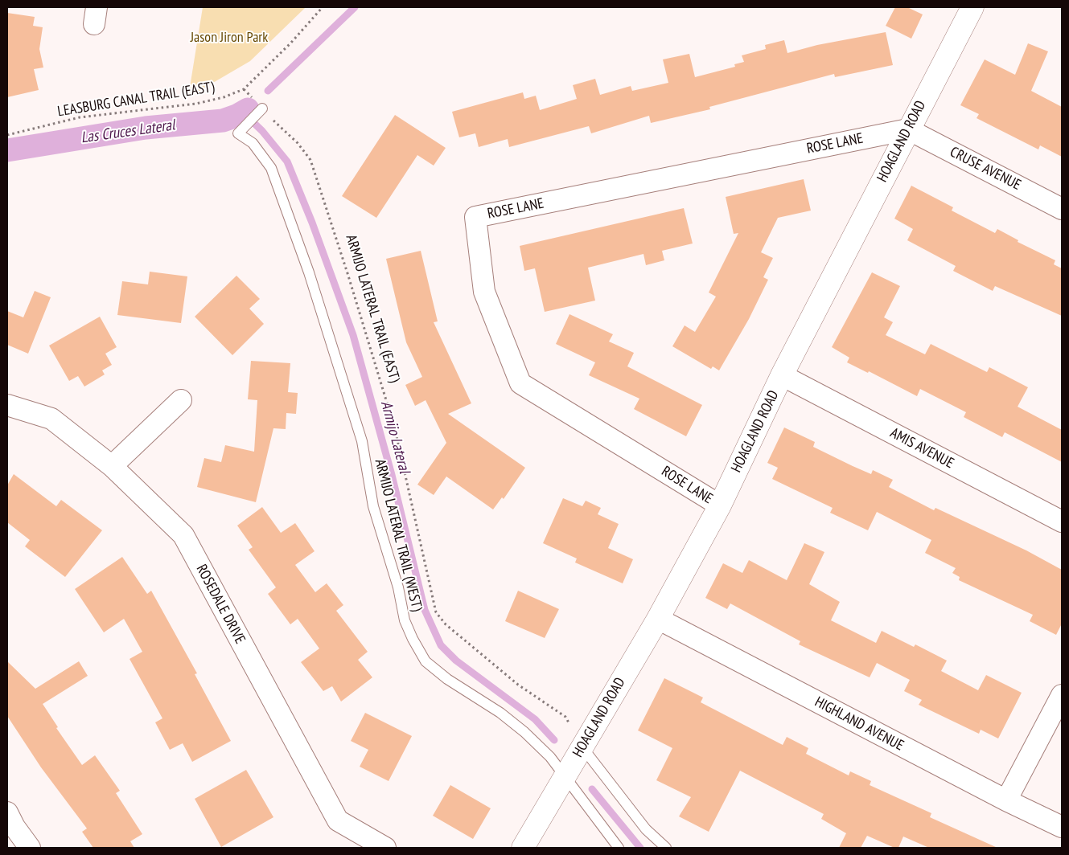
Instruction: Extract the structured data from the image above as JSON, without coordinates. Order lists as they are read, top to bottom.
{
  "streets": {
    "street": [
      "HOAGLAND ROAD",
      "ROSE LANE",
      "CRUSE AVENUE",
      "AMIS AVENUE",
      "ROSEDALE DRIVE",
      "HIGHLAND AVENUE"
    ],
    "lane": ["ARMIJO LATERAL TRAIL (WEST)"],
    "path": ["LEASBURG CANAL TRAIL (EAST)", "ARMIJO LATERAL TRAIL (EAST)"]
  },
  "crossings": [
    ["LEASBURG CANAL TRAIL (EAST)", "ARMIJO LATERAL TRAIL (EAST)"],
    ["HOAGLAND ROAD", "ROSE LANE"],
    ["HOAGLAND ROAD", "CRUSE AVENUE"],
    ["HOAGLAND ROAD", "ARMIJO LATERAL TRAIL (EAST)"],
    ["HOAGLAND ROAD", "AMIS AVENUE"],
    ["HOAGLAND ROAD", "ARMIJO LATERAL TRAIL (WEST)"],
    ["HOAGLAND ROAD", "HIGHLAND AVENUE"],
    ["ROSE LANE", "CRUSE AVENUE"],
    ["ARMIJO LATERAL TRAIL (EAST)", "ARMIJO LATERAL TRAIL (WEST)"]
  ],
  "water": ["Las Cruces Lateral", "Armijo Lateral"],
  "parks": ["Jason Jiron Park"]
}
